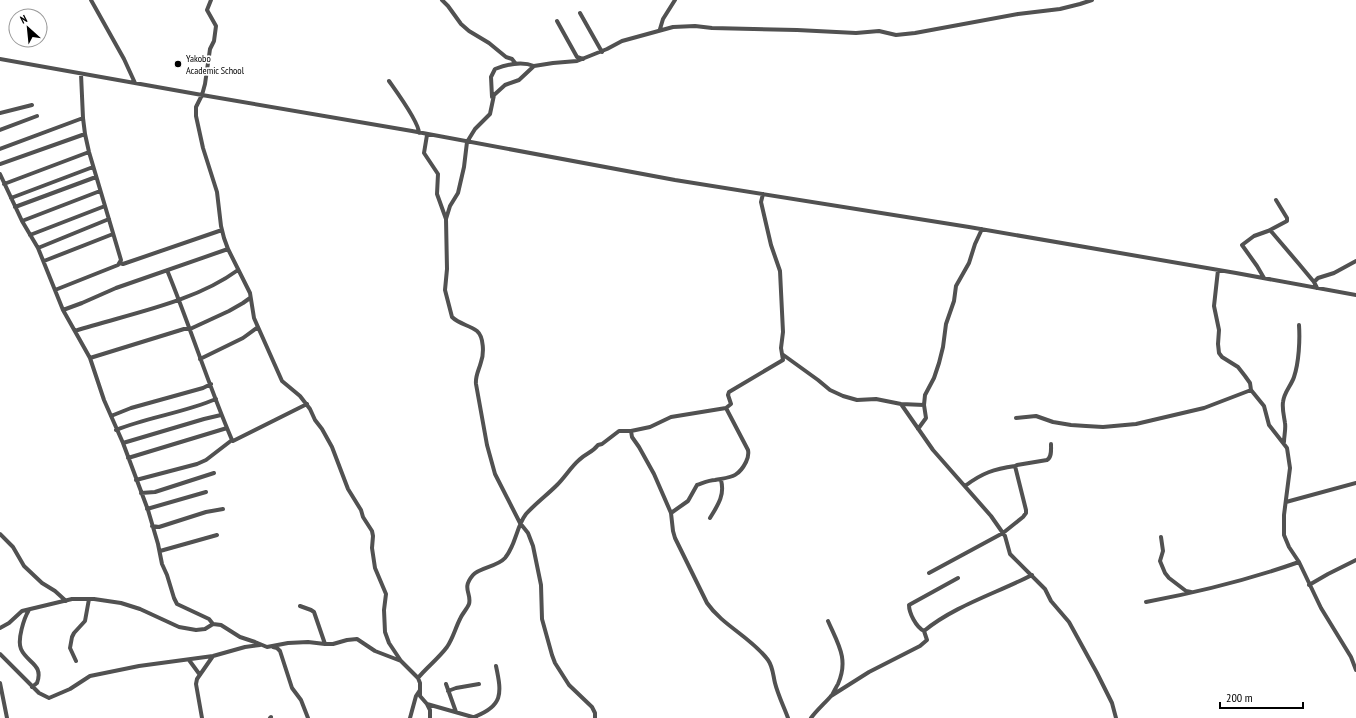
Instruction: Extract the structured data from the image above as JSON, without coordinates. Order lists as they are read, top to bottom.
{
  "places": ["Yakobo Academic School"],
  "scale_bar": "200 m",
  "north": "top left"
}
